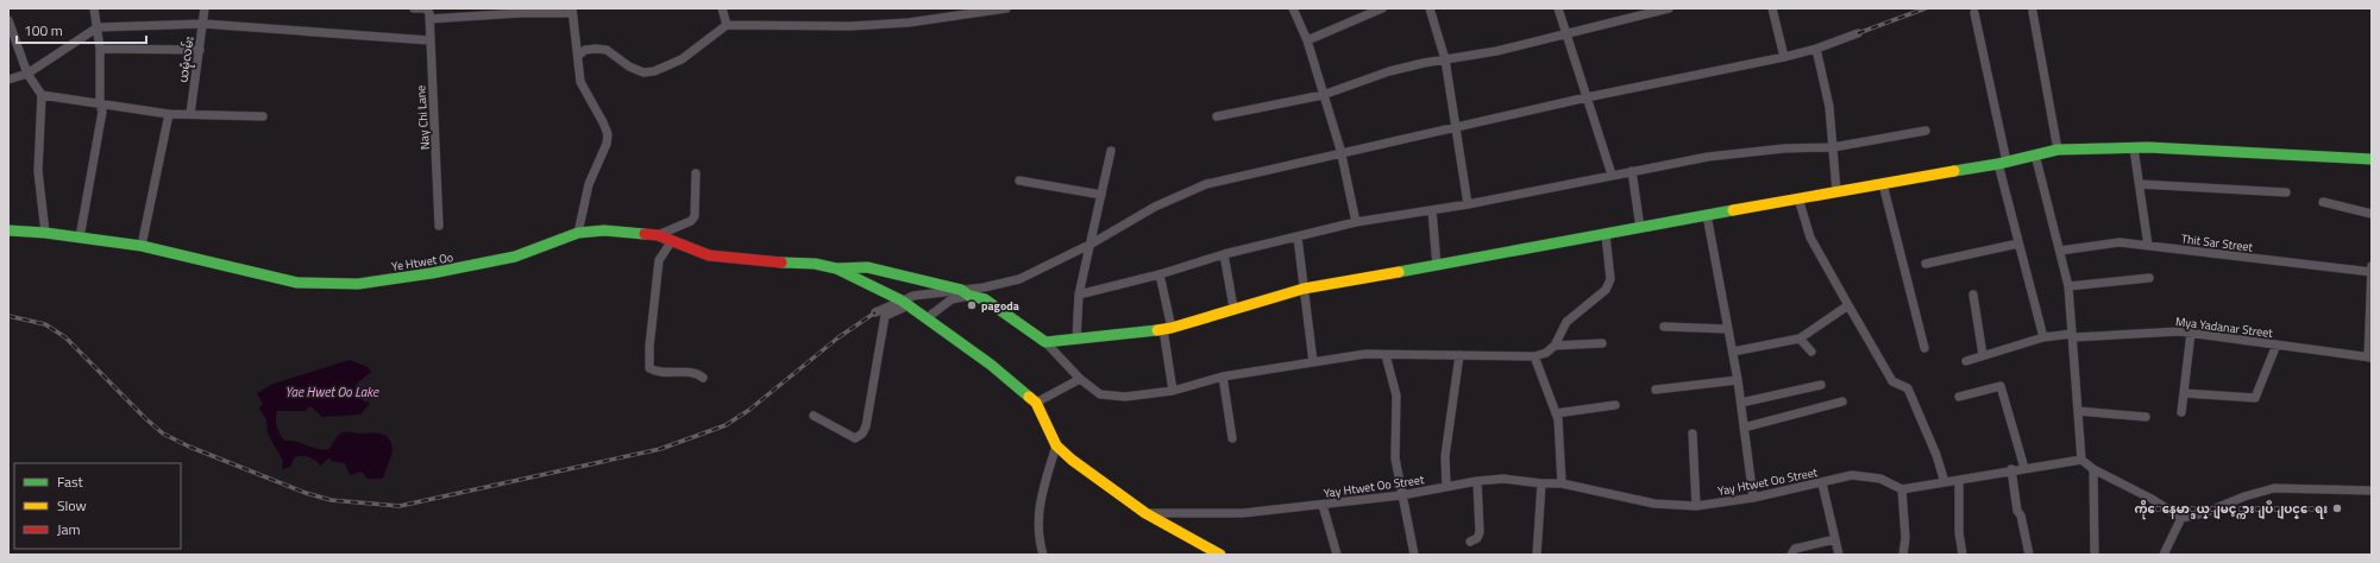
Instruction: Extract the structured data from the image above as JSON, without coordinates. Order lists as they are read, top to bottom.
{
  "streets": {
    "street": [
      "ယမုံလမ်း",
      "Nay Chi Lane",
      "Thit Sar Street",
      "Ye Htwet Oo",
      "Mya Yadanar Street",
      "Yay Htwet Oo Street"
    ]
  },
  "water": ["Yae Hwet Oo Lake"],
  "places": ["pagoda", "ကိုေနေမာ္ဒယ္ျမင့္ကားျပဳျပင္ေရး"],
  "legend": ["Fast", "Slow", "Jam"],
  "scale_bar": "100 m"
}
